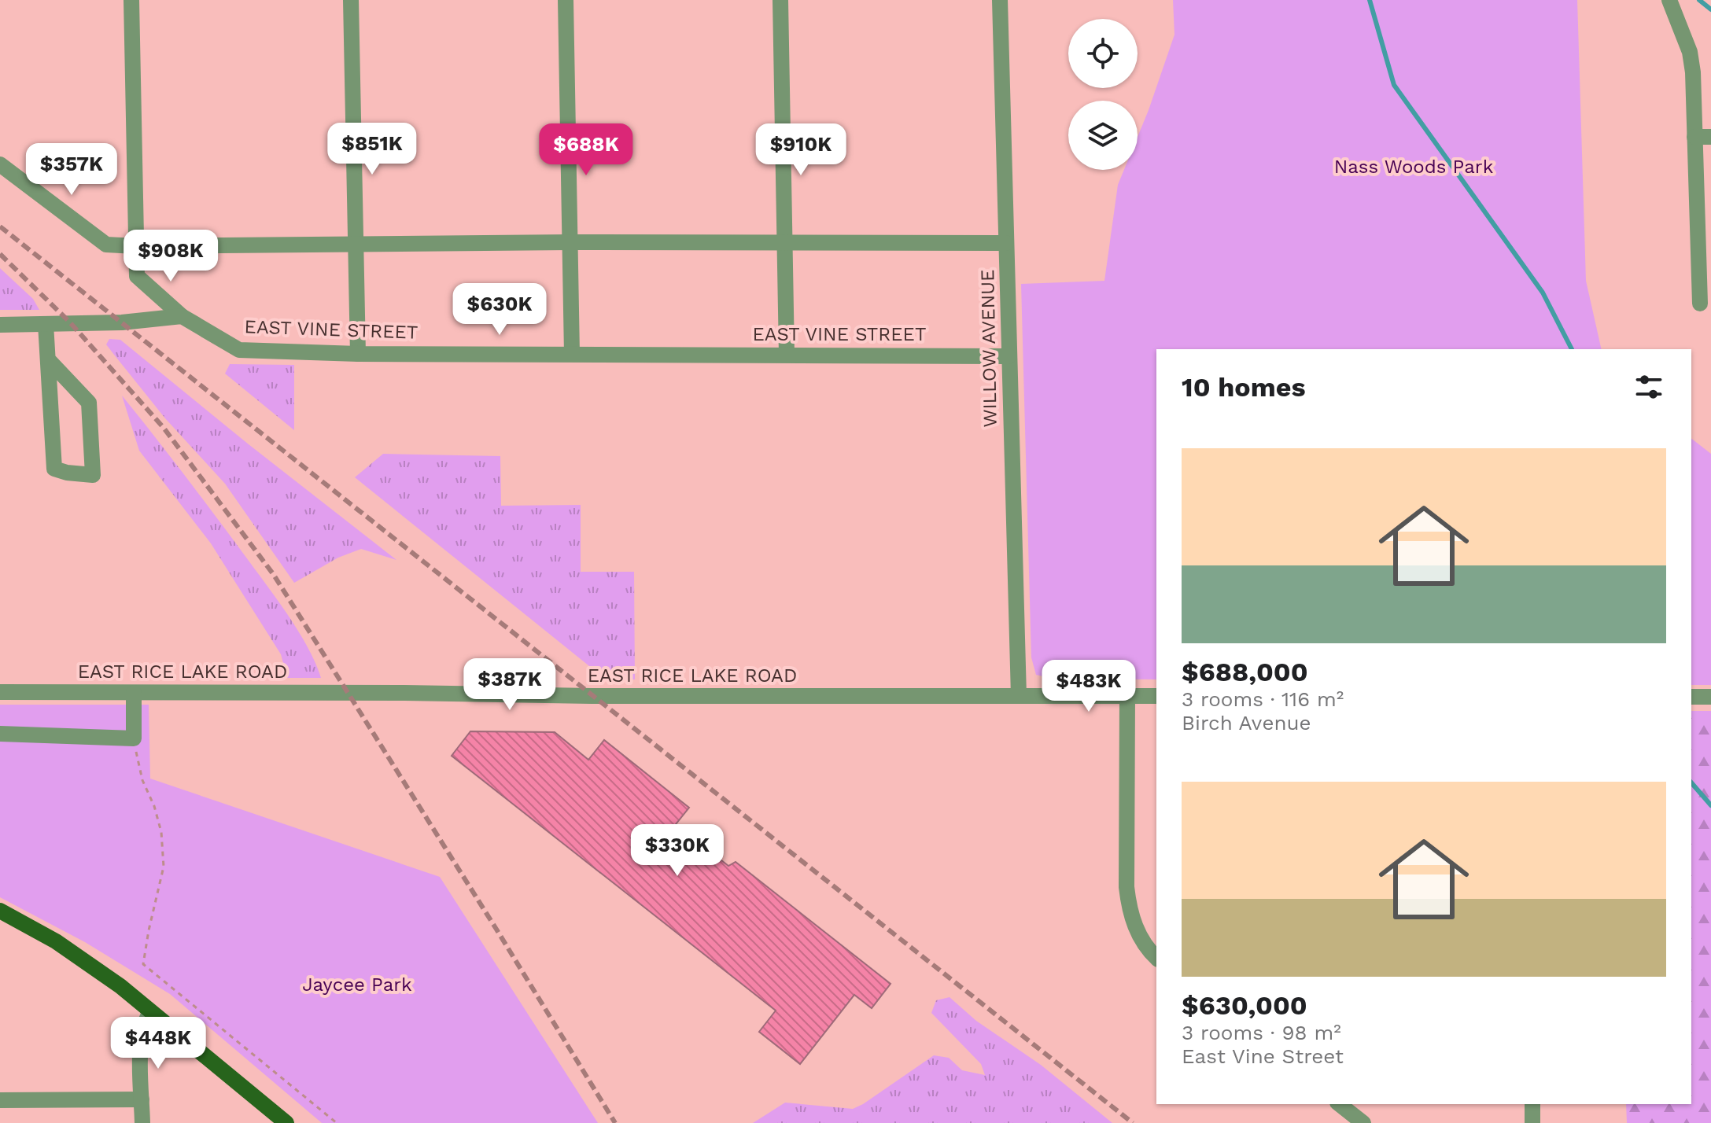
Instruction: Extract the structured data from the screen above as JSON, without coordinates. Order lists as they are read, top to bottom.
{
  "streets": {
    "street": ["EAST VINE STREET", "WILLOW AVENUE", "EAST RICE LAKE ROAD"]
  },
  "crossings": [
    ["EAST VINE STREET", "WILLOW AVENUE"],
    ["WILLOW AVENUE", "EAST RICE LAKE ROAD"]
  ],
  "parks": ["Nass Woods Park", "Jaycee Park"],
  "page": {
    "price": [
      "$851K",
      "$688K",
      "$910K",
      "$357K",
      "$908K",
      "$630K",
      "$387K",
      "$483K",
      "$330K",
      "$448K"
    ],
    "heading": "10 homes",
    "list": [
      {
        "name": "$688,000",
        "note": "3 rooms · 116 m² · Birch Avenue"
      },
      {
        "name": "$630,000",
        "note": "3 rooms · 98 m² · East Vine Street"
      }
    ]
  }
}
